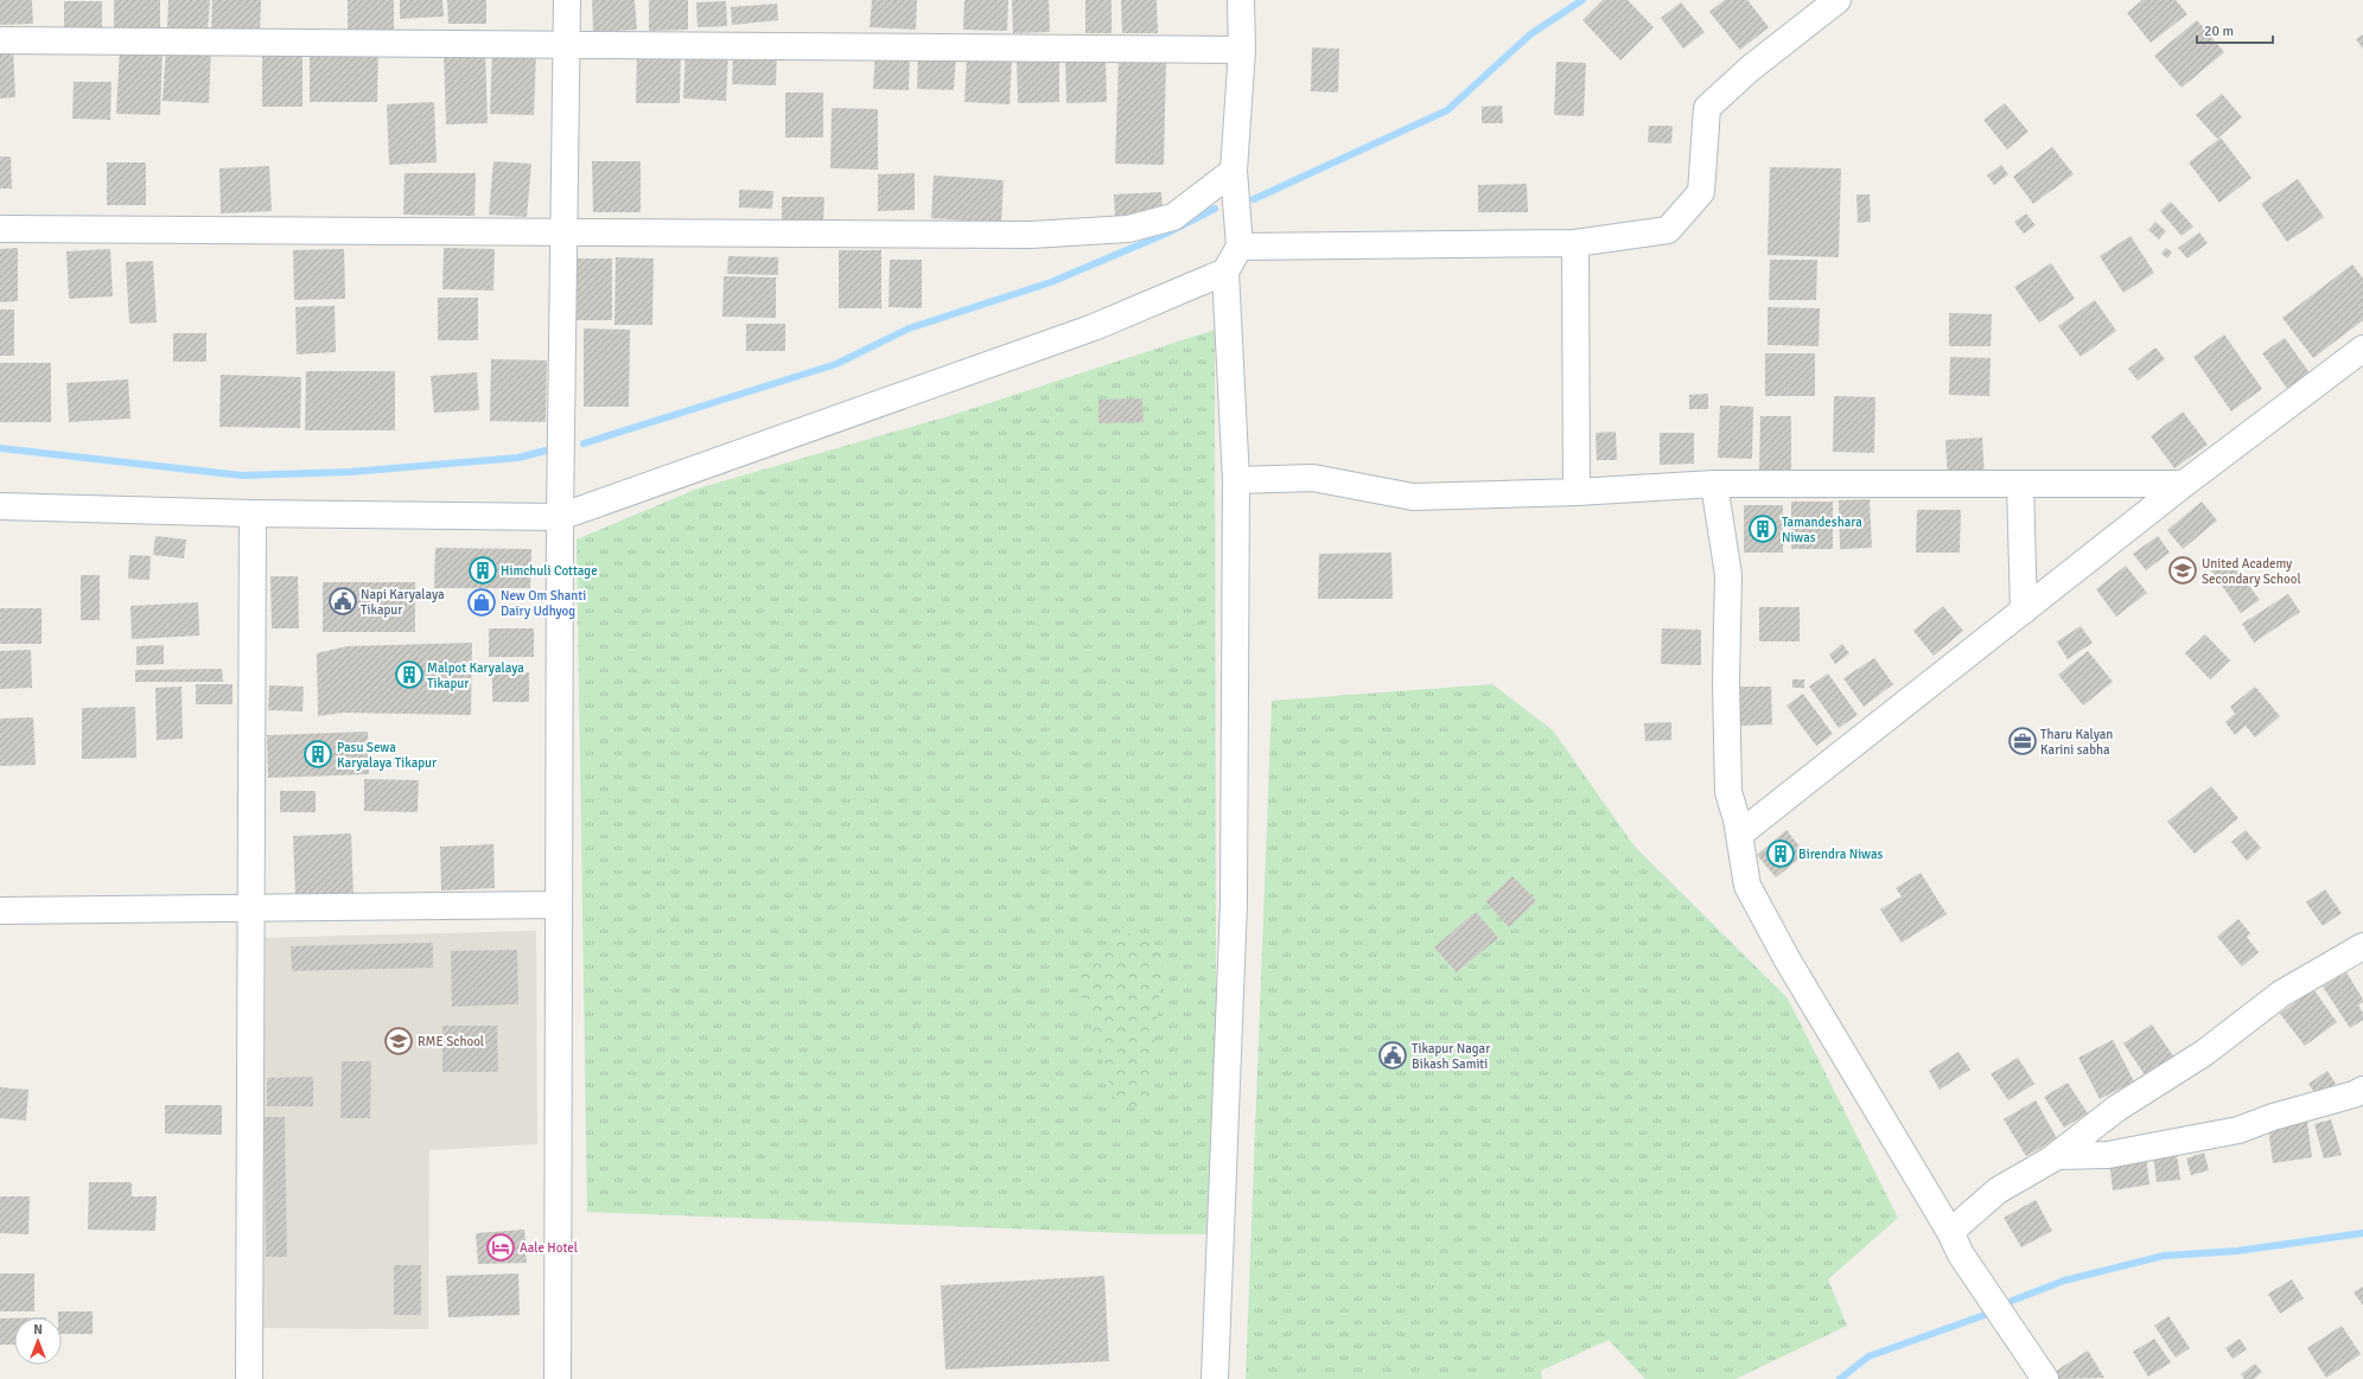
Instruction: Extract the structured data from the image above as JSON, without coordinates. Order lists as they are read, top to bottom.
{
  "places": {
    "building": [
      "Tamandeshara Niwas",
      "Himchuli Cottage",
      "Malpot Karyalaya Tikapur",
      "Pasu Sewa Karyalaya Tikapur",
      "Birendra Niwas"
    ],
    "school or university": ["United Academy Secondary School", "RME School"],
    "public building": ["Napi Karyalaya Tikapur", "Tikapur Nagar Bikash Samiti"],
    "shop": ["New Om Shanti Dairy Udhyog"],
    "office": ["Tharu Kalyan Karini sabha"],
    "hotel": ["Aale Hotel"]
  },
  "scale_bar": "20 m",
  "north": "top"
}
